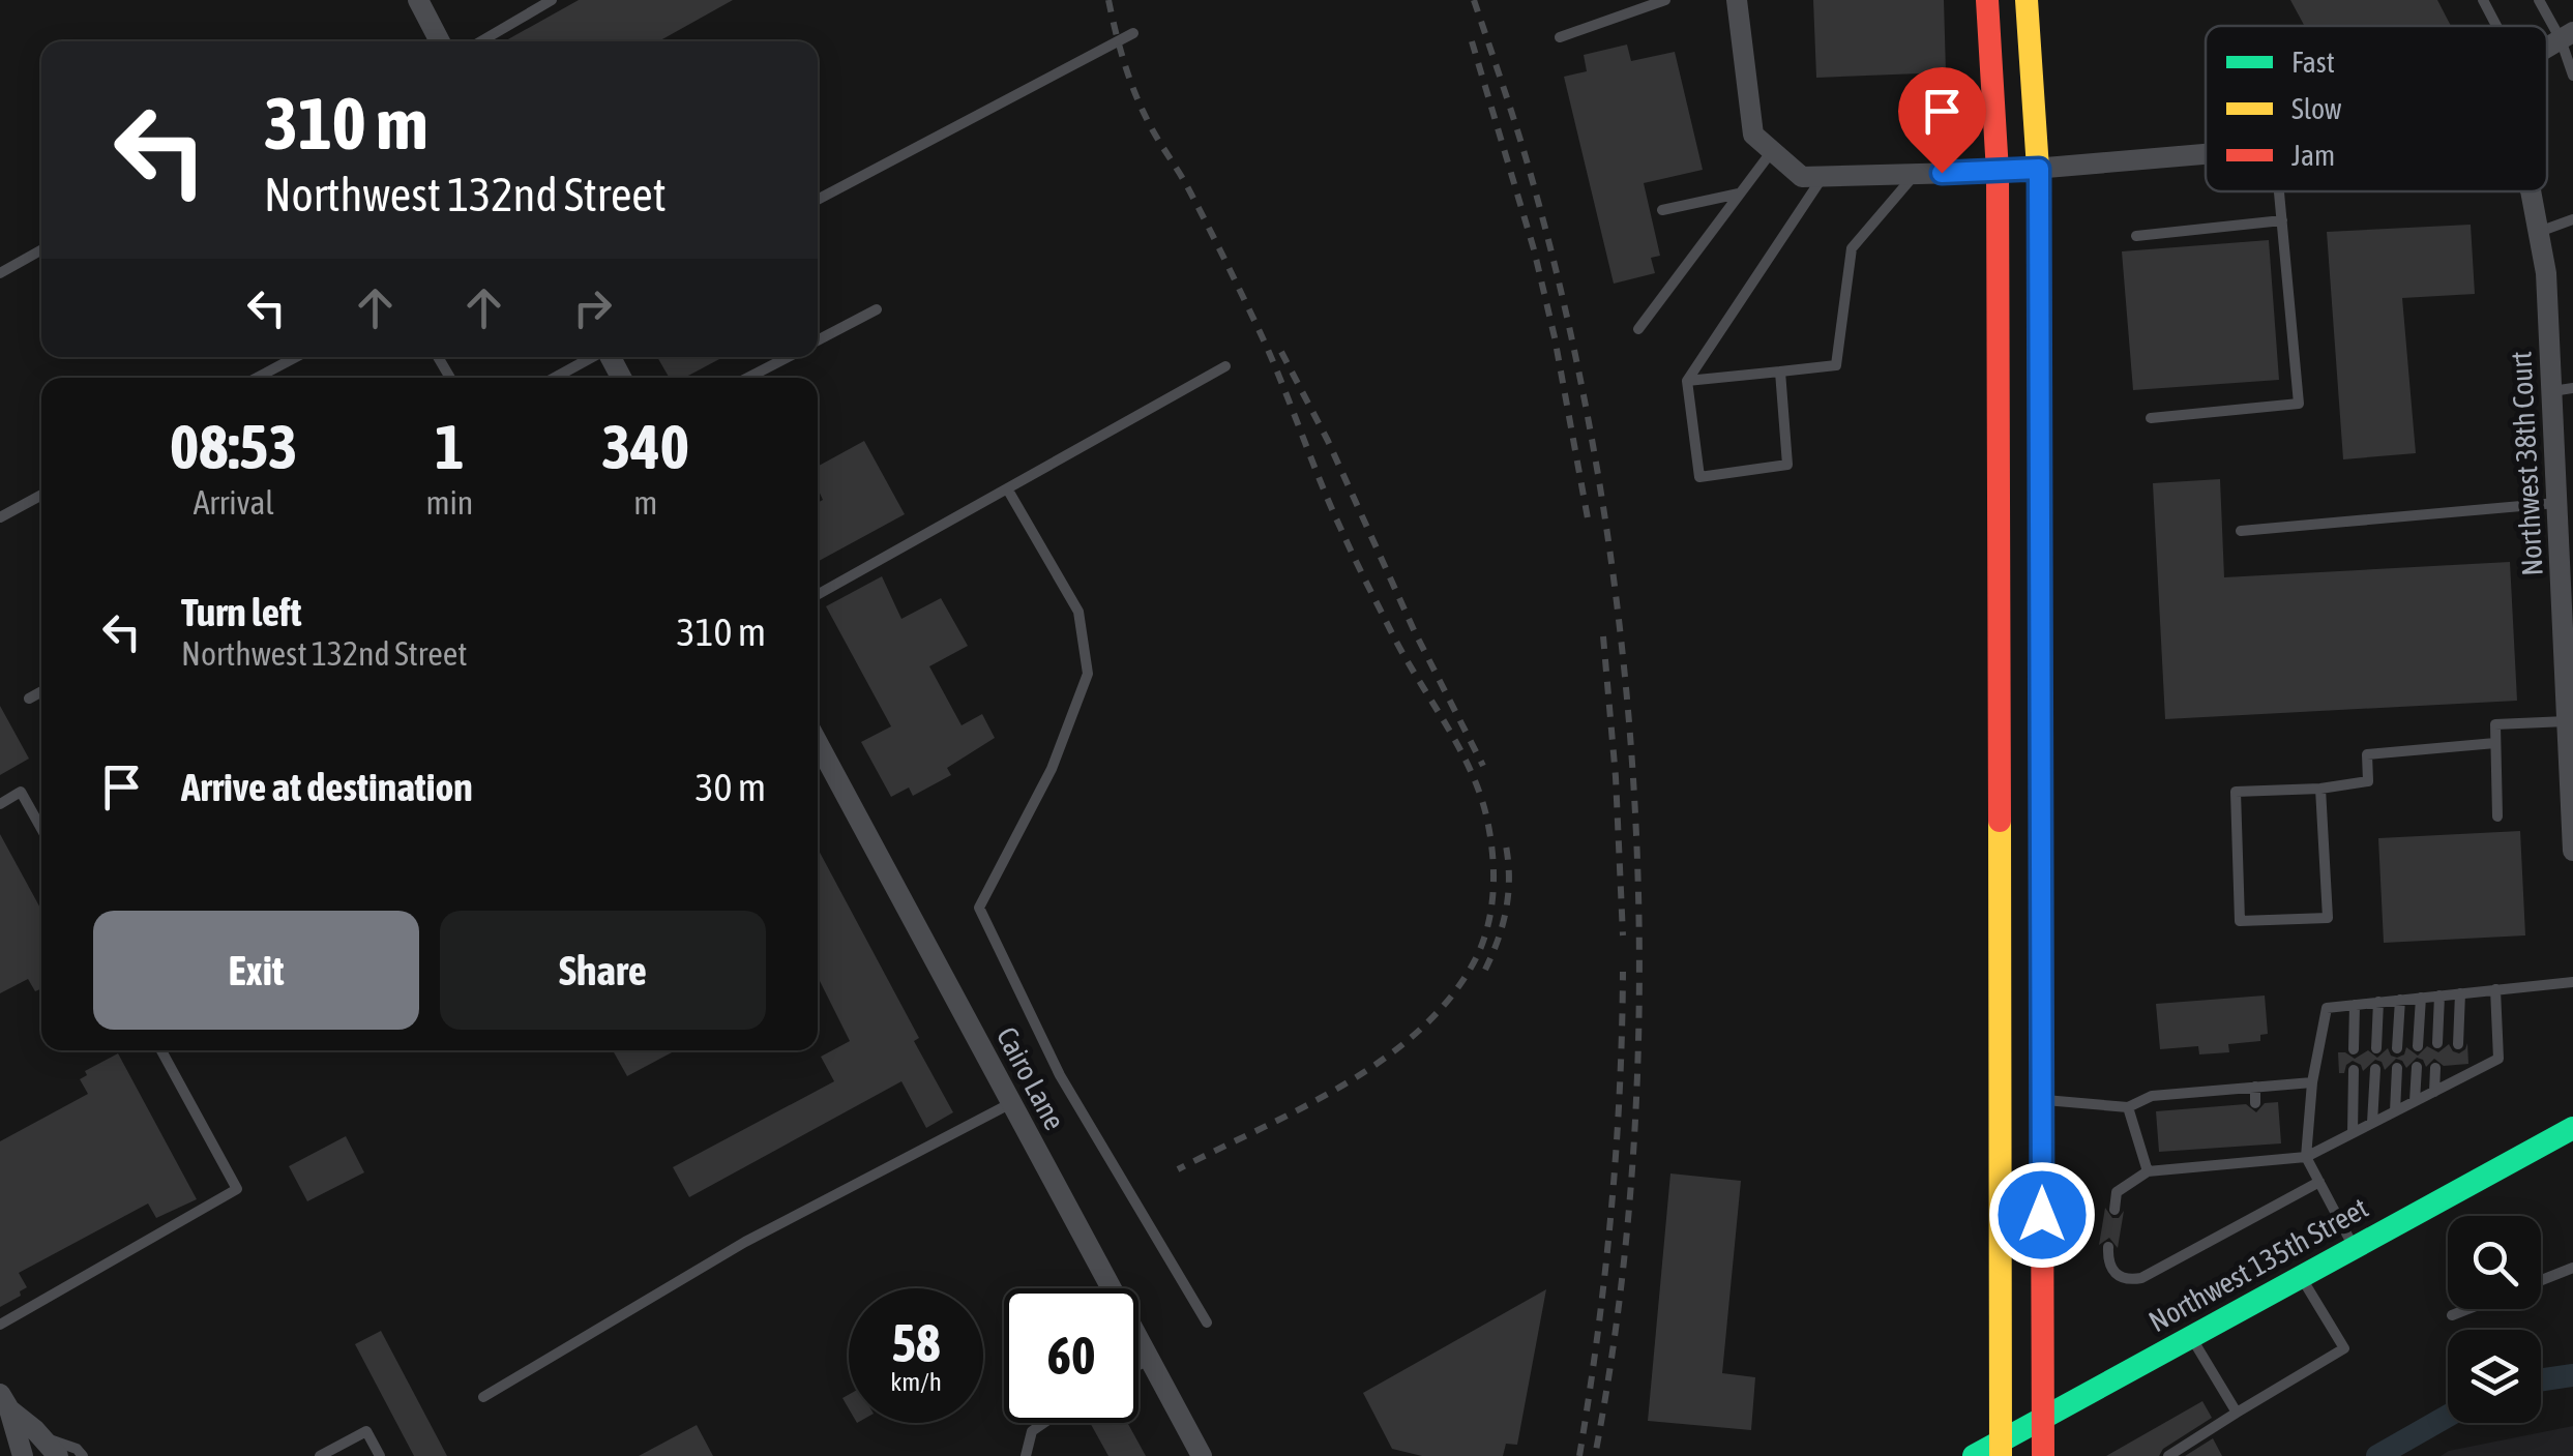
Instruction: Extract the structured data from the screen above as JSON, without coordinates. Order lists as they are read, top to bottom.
{
  "streets": {
    "main road": ["Northwest 135th Street"],
    "street": ["Northwest 38th Court", "Cairo Lane"]
  },
  "legend": ["Fast", "Slow", "Jam"],
  "page": {
    "turn": ["310 m", "Northwest 132nd Street"],
    "eta": [
      "08:53",
      "Arrival",
      "1",
      "min",
      "340",
      "m"
    ],
    "list": [
      {
        "name": "Turn left",
        "note": "Northwest 132nd Street",
        "value": "310 m"
      },
      {
        "name": "Arrive at destination",
        "value": "30 m"
      }
    ],
    "buttons": ["Exit", "Share"],
    "speed": "58 km/h",
    "limit": "60"
  }
}
